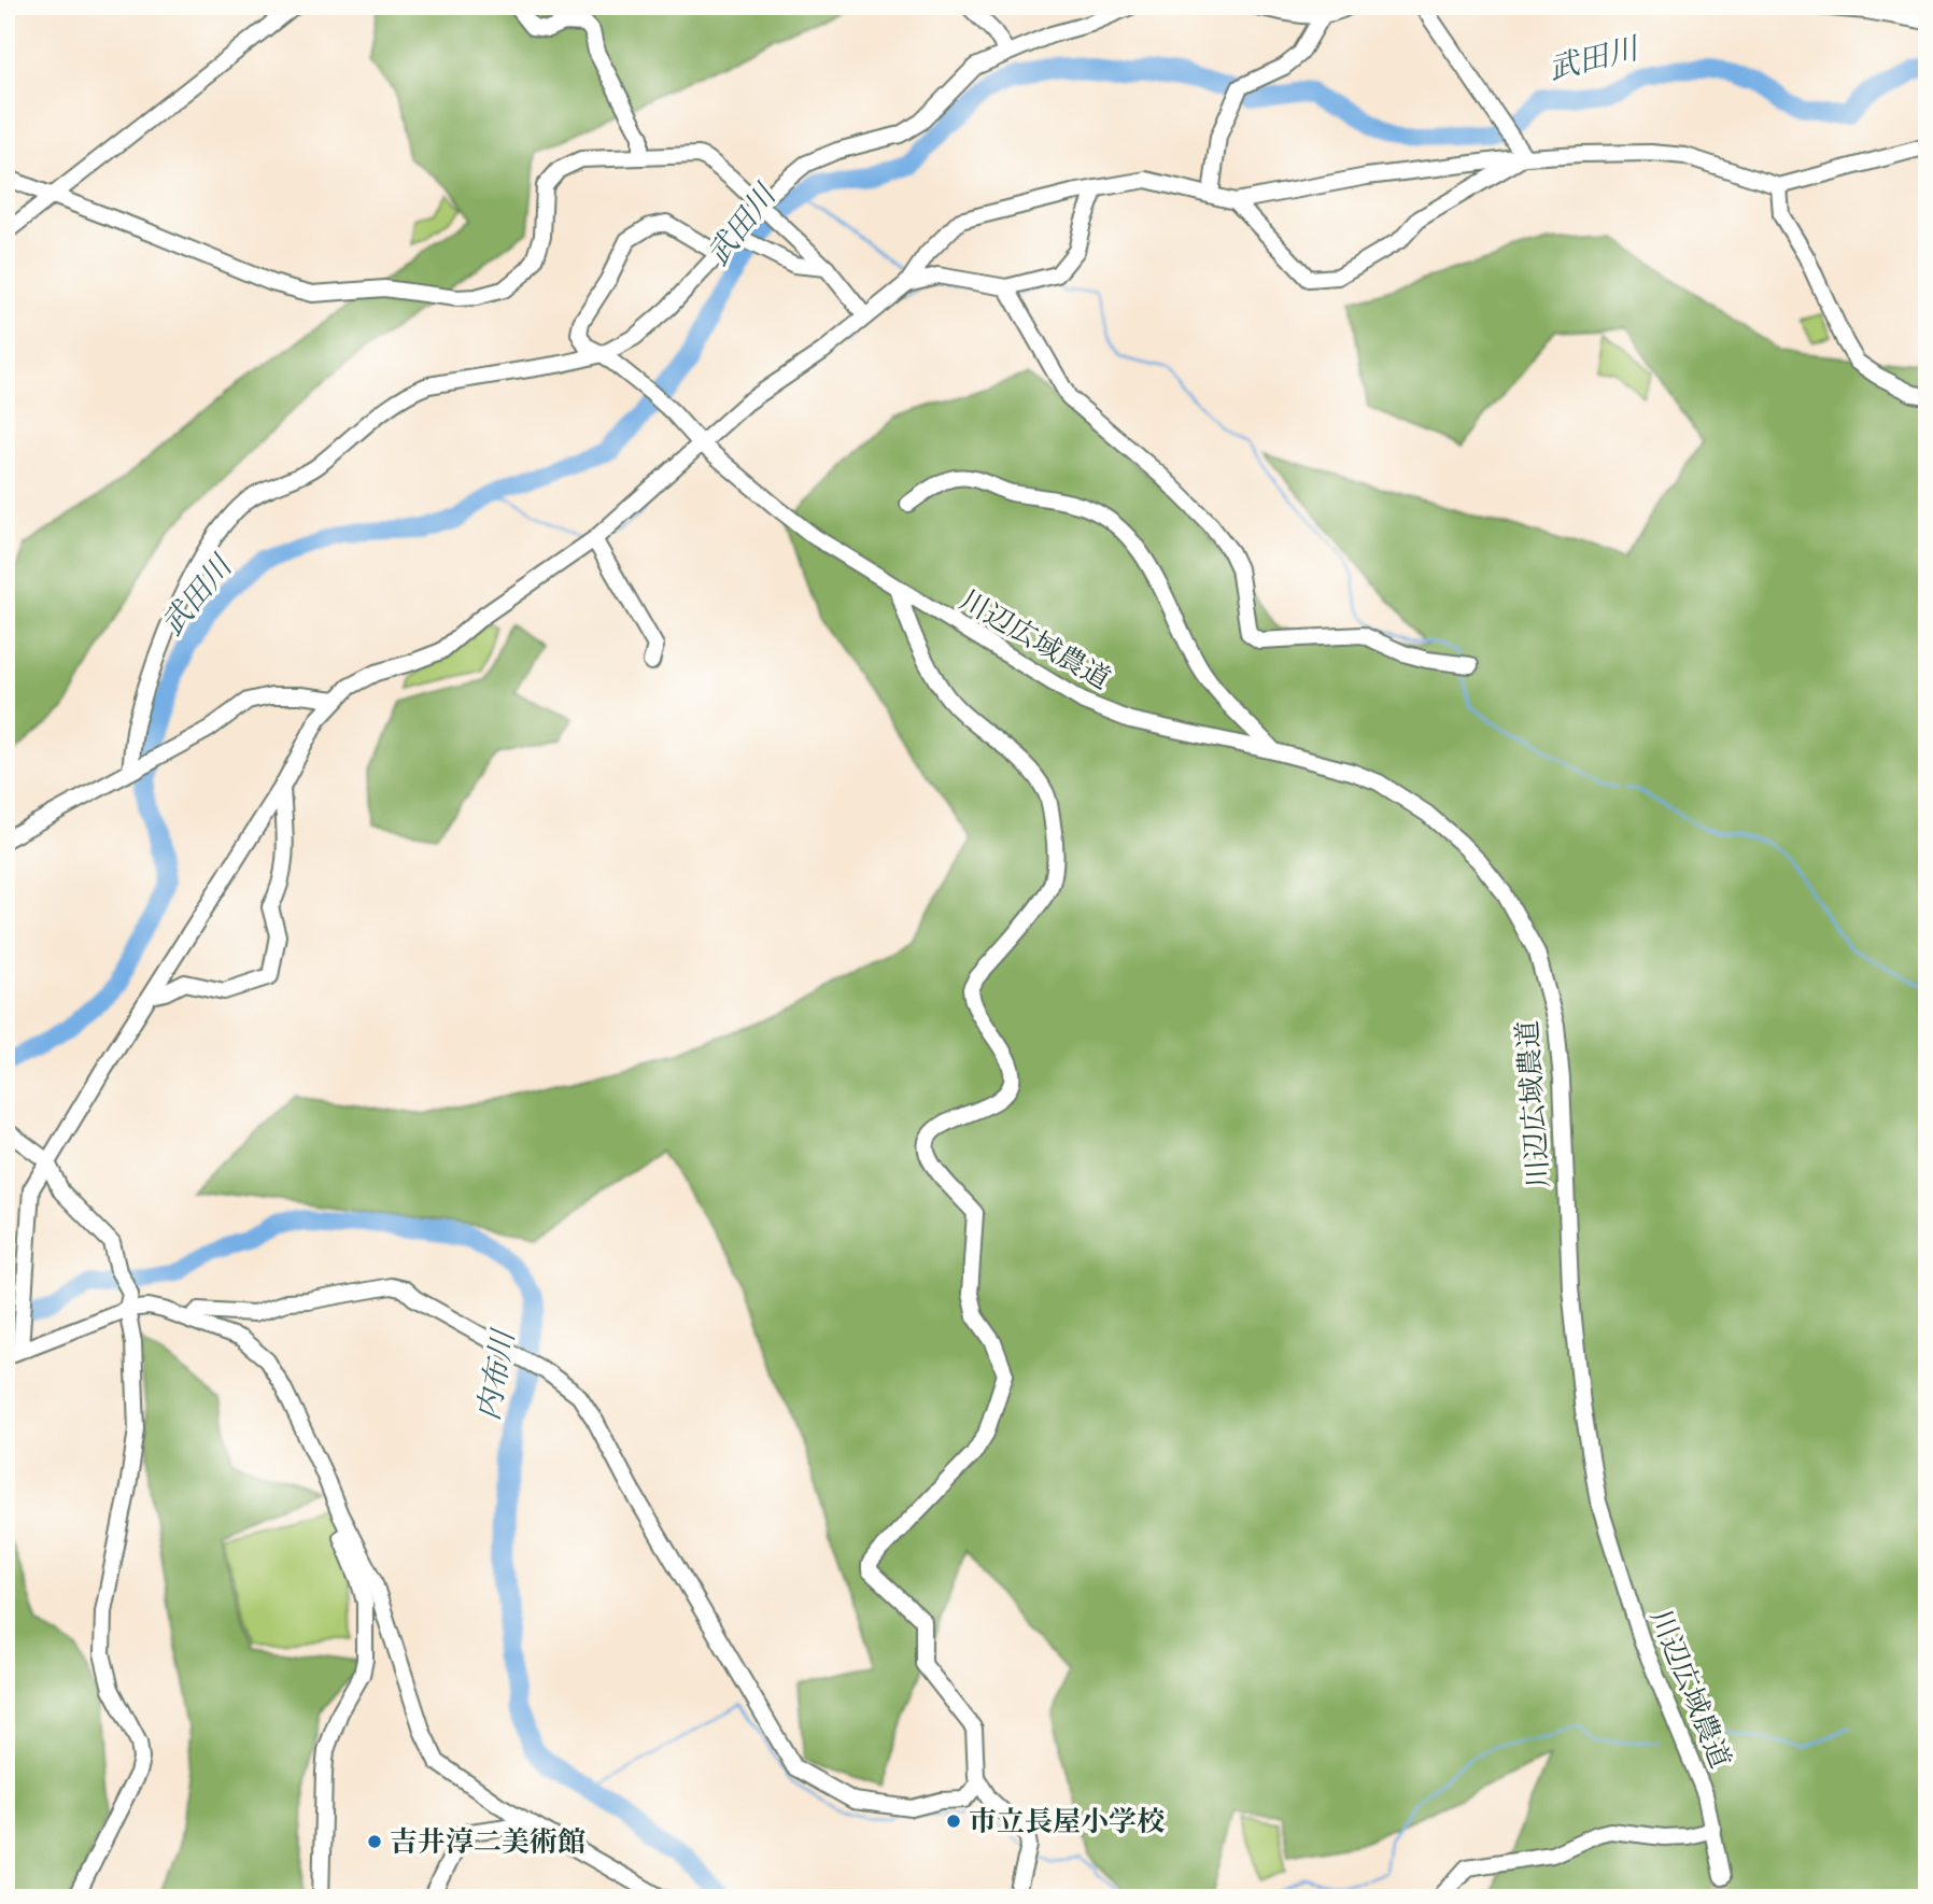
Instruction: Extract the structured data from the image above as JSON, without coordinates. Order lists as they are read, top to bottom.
{
  "streets": {
    "street": ["川辺広域農道"]
  },
  "water": ["武田川", "内布川"],
  "places": ["市立長屋小学校", "吉井淳二美術館"]
}
